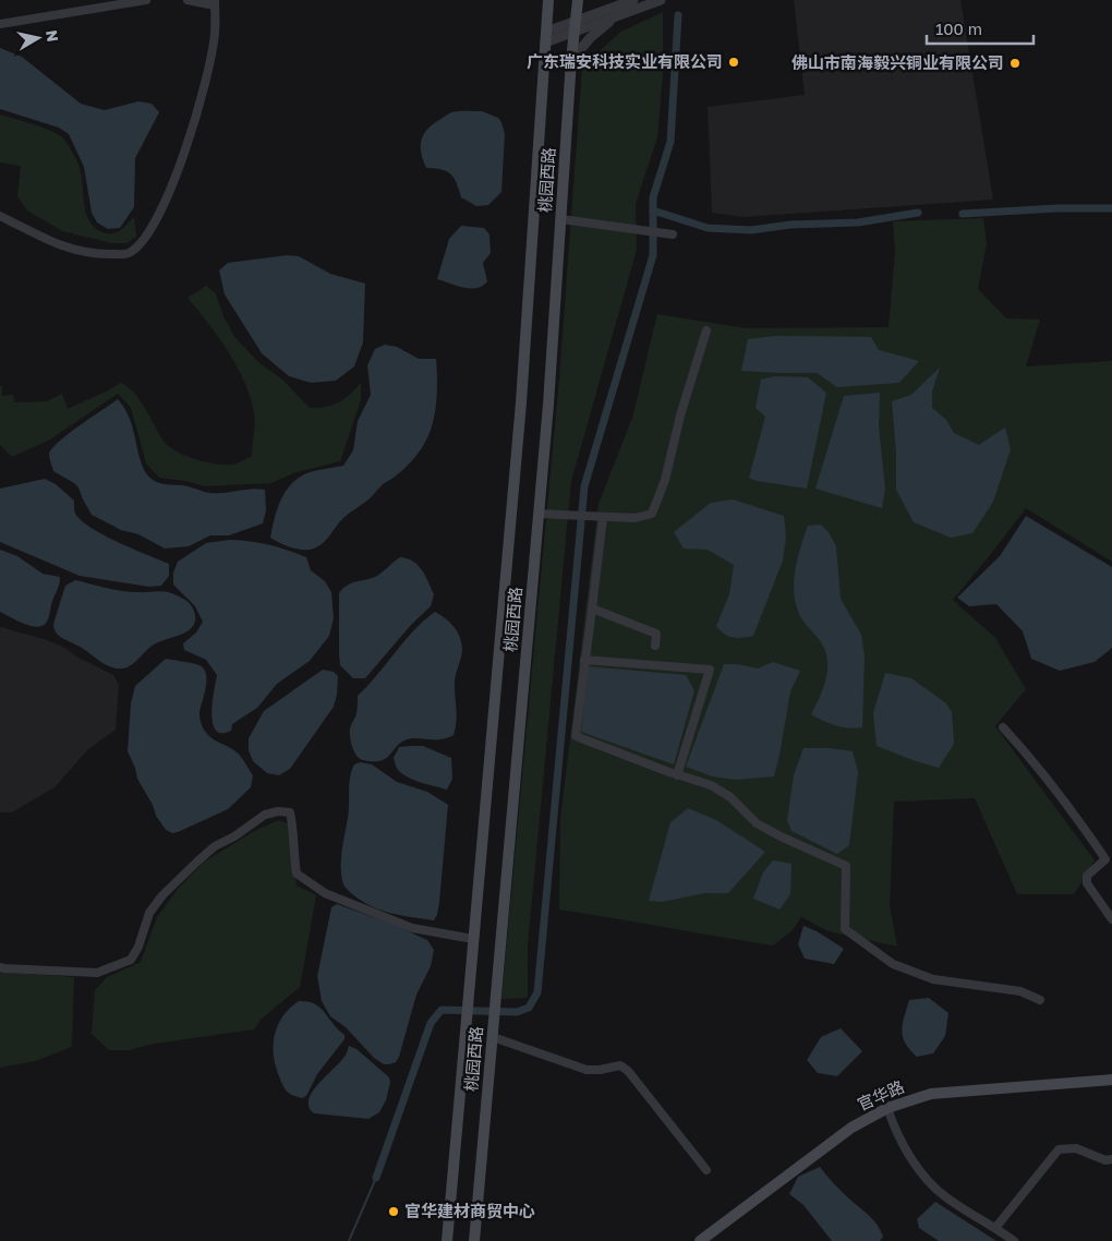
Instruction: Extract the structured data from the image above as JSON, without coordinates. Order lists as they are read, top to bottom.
{
  "streets": {
    "main road": ["桃园西路", "官华路"]
  },
  "places": ["广东瑞安科技实业有限公司", "佛山市南海毅兴铜业有限公司", "官华建材商贸中心"],
  "scale_bar": "100 m",
  "north": "right"
}
